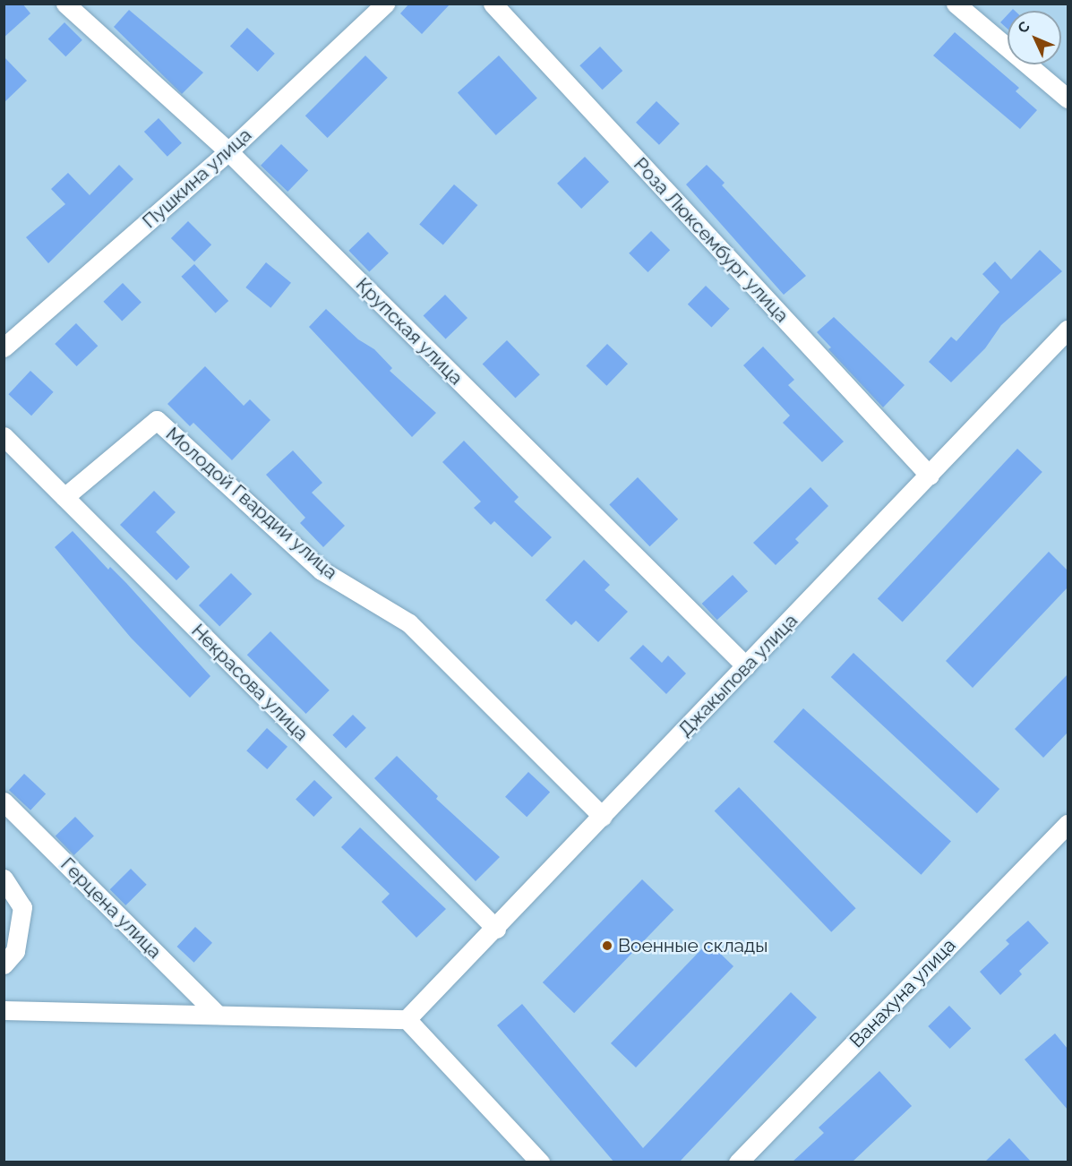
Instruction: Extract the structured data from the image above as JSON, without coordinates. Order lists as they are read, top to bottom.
{
  "streets": {
    "street": [
      "Пушкина улица",
      "Роза Люксембург улица",
      "Крупская улица",
      "Молодой Гвардии улица",
      "Джакыпова улица",
      "Некрасова улица",
      "Герцена улица",
      "Ванахуна улица"
    ]
  },
  "crossings": [
    ["Пушкина улица", "Крупская улица"],
    ["Роза Люксембург улица", "Джакыпова улица"],
    ["Крупская улица", "Джакыпова улица"],
    ["Молодой Гвардии улица", "Джакыпова улица"],
    ["Молодой Гвардии улица", "Некрасова улица"],
    ["Джакыпова улица", "Некрасова улица"]
  ],
  "places": ["Военные склады"],
  "north": "top left"
}
